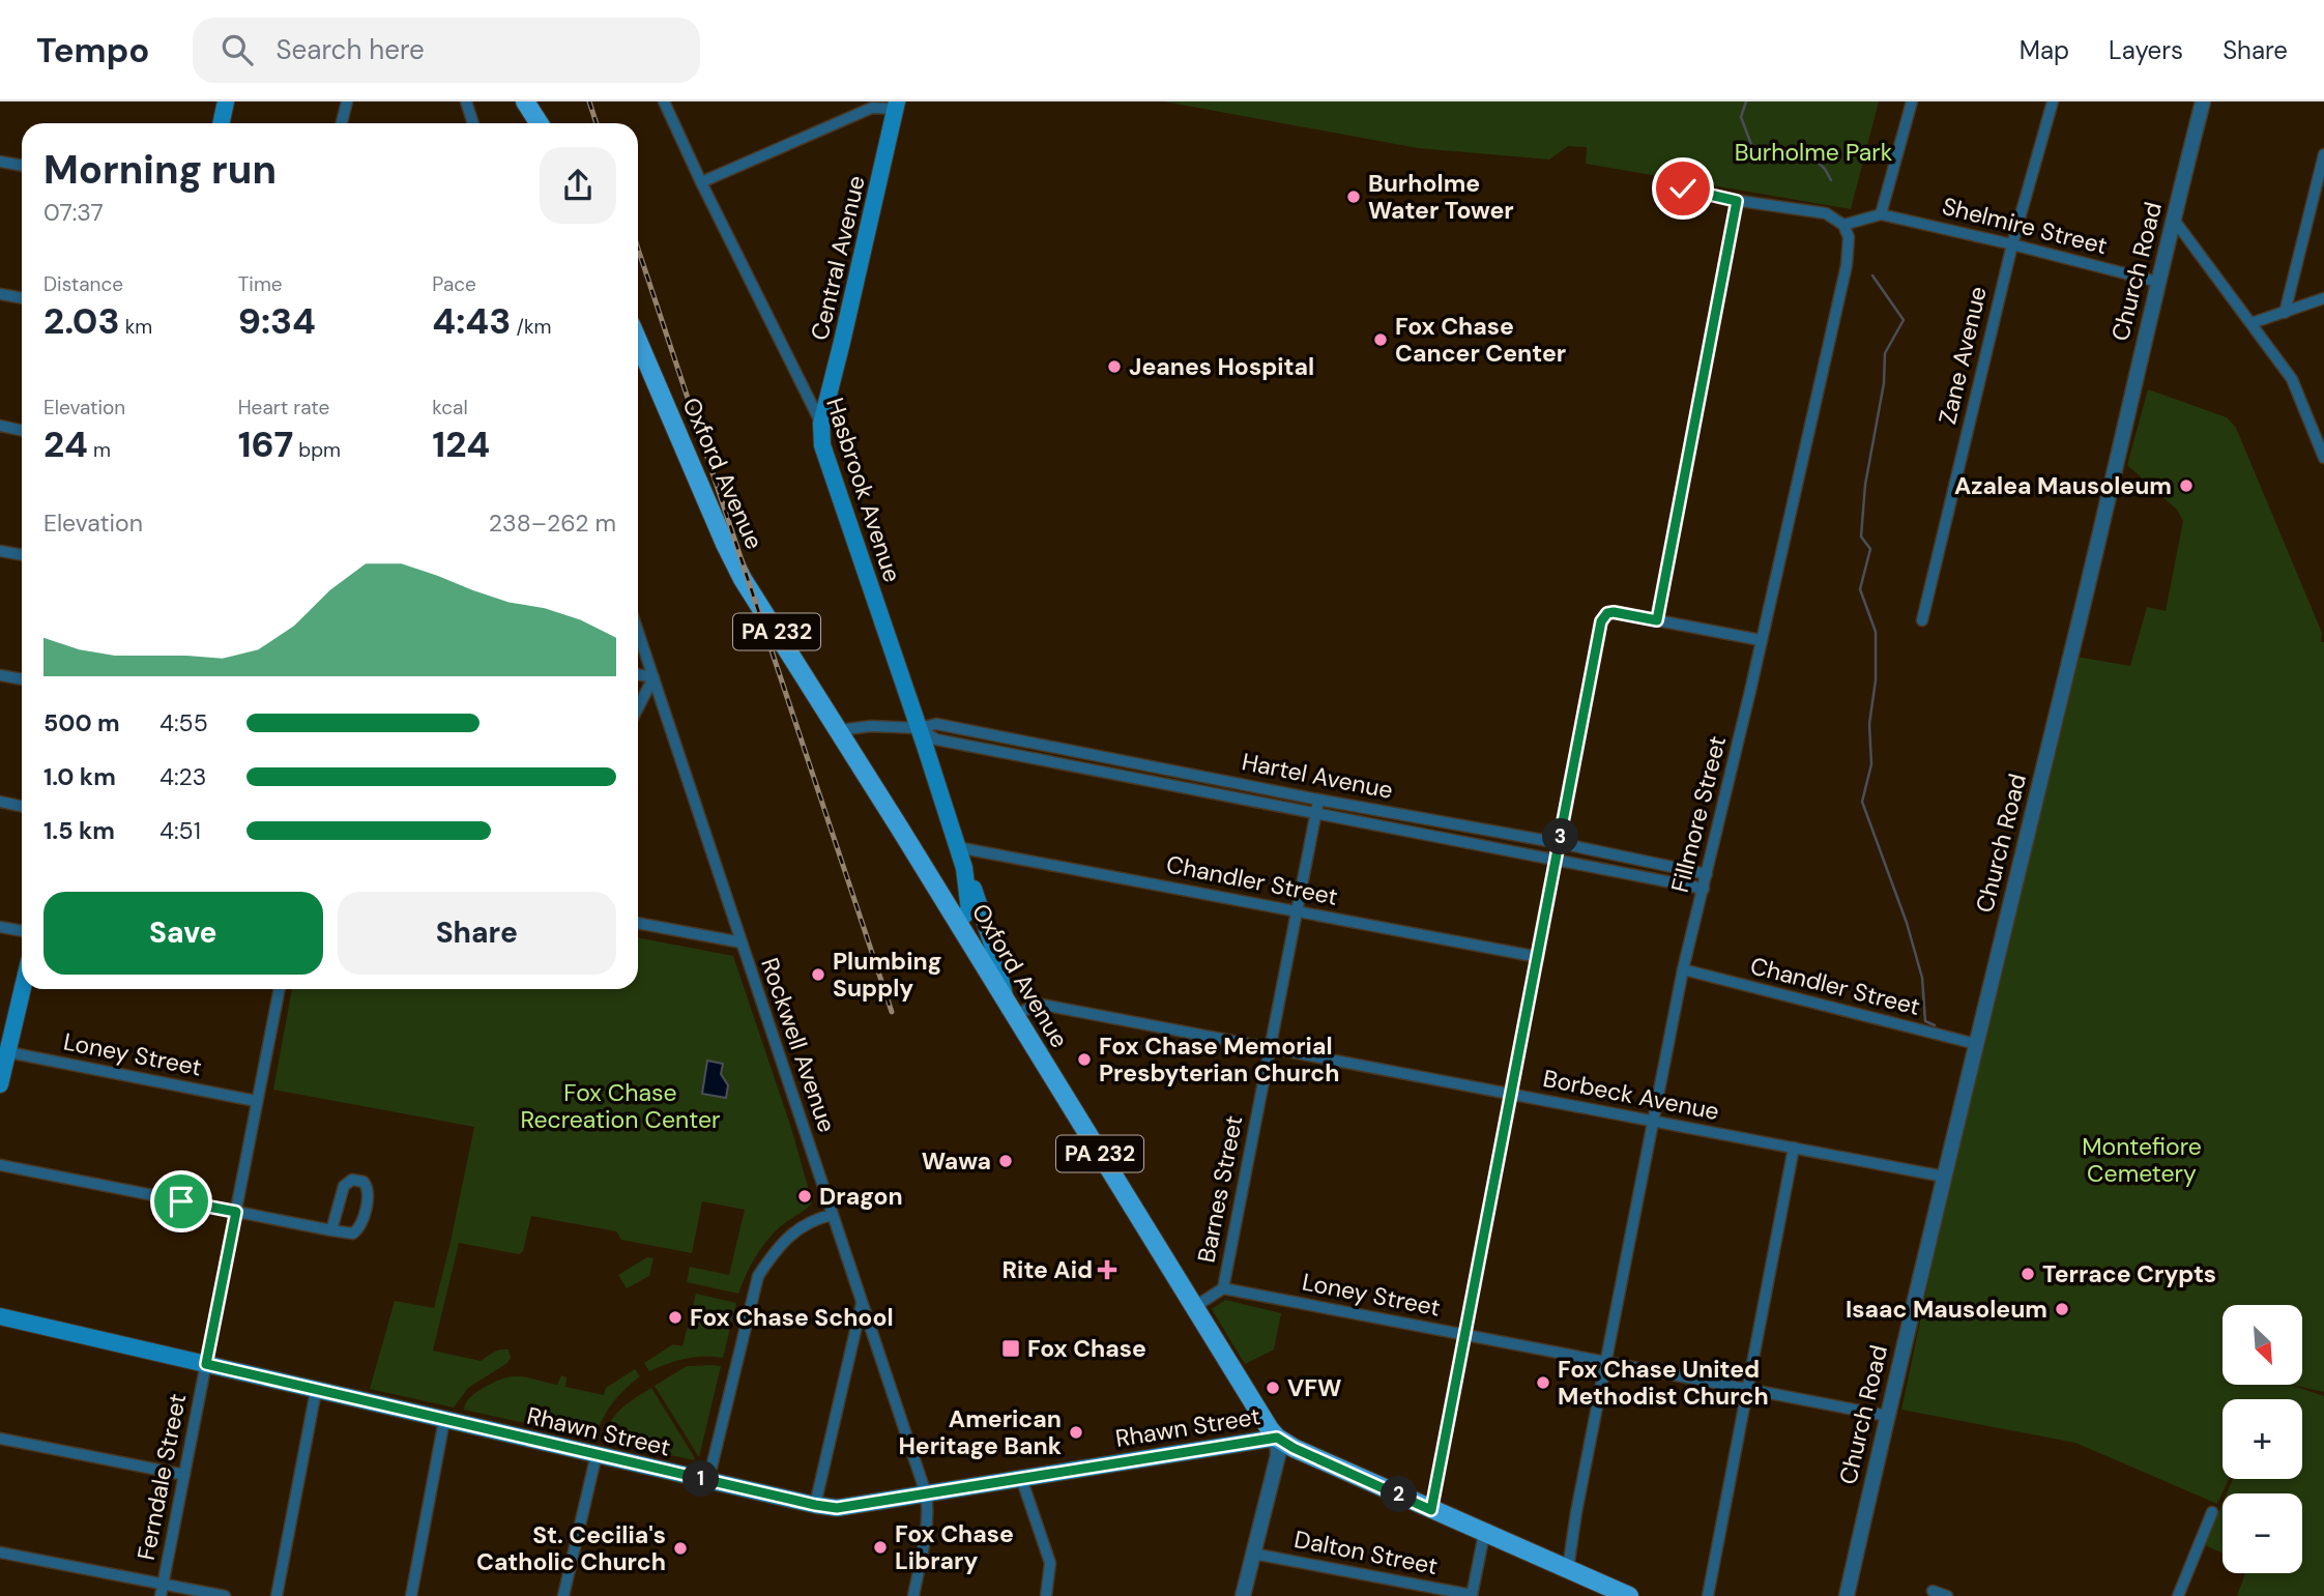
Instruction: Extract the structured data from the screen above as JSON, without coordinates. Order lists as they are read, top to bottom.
{
  "streets": {
    "main road": [
      "Central Avenue",
      "Oxford Avenue",
      "Hasbrook Avenue",
      "PA 232",
      "Rhawn Street"
    ],
    "street": [
      "Shelmire Street",
      "Church Road",
      "Zane Avenue",
      "Hartel Avenue",
      "Fillmore Street",
      "Chandler Street",
      "Rockwell Avenue",
      "Loney Street",
      "Borbeck Avenue",
      "Barnes Street",
      "Ferndale Street",
      "Dalton Street"
    ]
  },
  "crossings": [
    ["Shelmire Street", "Church Road"],
    ["Shelmire Street", "Zane Avenue"],
    ["Central Avenue", "Hasbrook Avenue"],
    ["Church Road", "Chandler Street"],
    ["Church Road", "Loney Street"],
    ["Church Road", "Borbeck Avenue"],
    ["Oxford Avenue", "Hasbrook Avenue"],
    ["Oxford Avenue", "PA 232"],
    ["Oxford Avenue", "Hartel Avenue"],
    ["Oxford Avenue", "Fillmore Street"],
    ["Oxford Avenue", "Borbeck Avenue"],
    ["Oxford Avenue", "Rhawn Street"],
    ["Hasbrook Avenue", "Hartel Avenue"],
    ["Hasbrook Avenue", "Chandler Street"],
    ["Hasbrook Avenue", "Borbeck Avenue"],
    ["PA 232", "Fillmore Street"],
    ["Hartel Avenue", "Fillmore Street"],
    ["Hartel Avenue", "Barnes Street"],
    ["Fillmore Street", "Chandler Street"],
    ["Fillmore Street", "Loney Street"],
    ["Fillmore Street", "Borbeck Avenue"],
    ["Chandler Street", "Barnes Street"],
    ["Rockwell Avenue", "Rhawn Street"],
    ["Loney Street", "Barnes Street"],
    ["Loney Street", "Ferndale Street"],
    ["Borbeck Avenue", "Barnes Street"],
    ["Rhawn Street", "Ferndale Street"]
  ],
  "parks": ["Burholme Park", "Fox Chase Recreation Center", "Montefiore Cemetery"],
  "places": {
    "other": [
      "Burholme Water Tower",
      "Fox Chase Cancer Center",
      "Jeanes Hospital",
      "Azalea Mausoleum",
      "Plumbing Supply",
      "Fox Chase Memorial Presbyterian Church",
      "Wawa",
      "Dragon",
      "Terrace Crypts",
      "Isaac Mausoleum",
      "Fox Chase School",
      "Fox Chase United Methodist Church",
      "VFW",
      "American Heritage Bank",
      "Fox Chase Library",
      "St. Cecilia's Catholic Church"
    ],
    "health": ["Rite Aid"],
    "transit": ["Fox Chase"]
  },
  "north": "bottom right",
  "page": {
    "header": "Tempo",
    "search": "Search here",
    "nav": ["Map", "Layers", "Share"],
    "heading": ["Morning run", "07:37"],
    "stats": [
      ["Distance", "2.03 km"],
      ["Time", "9:34"],
      ["Pace", "4:43 /km"],
      ["Elevation", "24 m"],
      ["Heart rate", "167 bpm"],
      ["kcal", "124"]
    ],
    "chart": ["Elevation", "238–262 m"],
    "list": [
      {
        "name": "500 m",
        "note": "4:55"
      },
      {
        "name": "1.0 km",
        "note": "4:23"
      },
      {
        "name": "1.5 km",
        "note": "4:51"
      }
    ],
    "pins": ["3", "1", "2"],
    "buttons": ["Save", "Share"],
    "map_buttons": ["+", "−"]
  }
}
